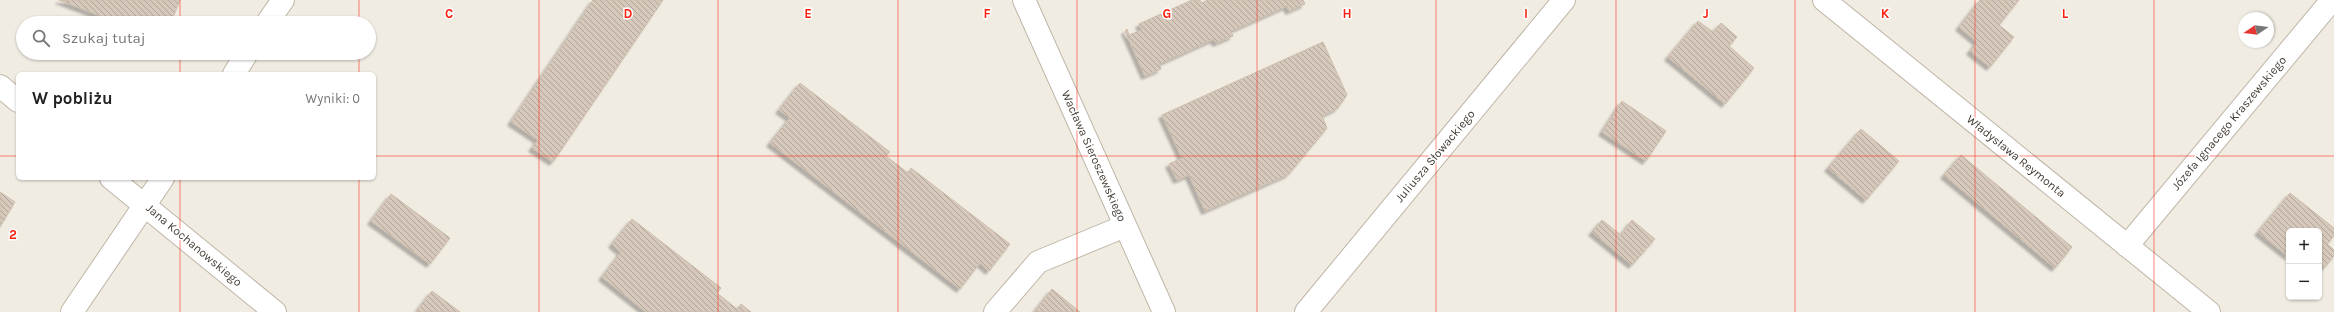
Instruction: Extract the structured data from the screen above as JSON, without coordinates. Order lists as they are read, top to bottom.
{
  "streets": {
    "street": [
      "Józefa Ignacego Kraszewskiego",
      "Wacława Sieroszewskiego",
      "Juliusza Słowackiego",
      "Władysława Reymonta",
      "Jana Kochanowskiego"
    ]
  },
  "crossings": [
    ["Józefa Ignacego Kraszewskiego", "Władysława Reymonta"]
  ],
  "north": "left",
  "page": {
    "search": "Szukaj tutaj",
    "heading": ["W pobliżu", "Wyniki: 0"],
    "map_buttons": ["+", "−"]
  },
  "grid": {
    "columns": [
      "C",
      "D",
      "E",
      "F",
      "G",
      "H",
      "I",
      "J",
      "K",
      "L"
    ],
    "rows": ["2"]
  }
}
